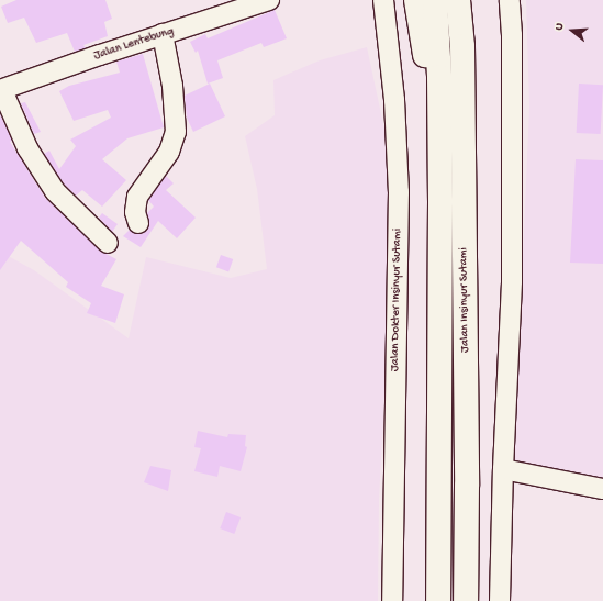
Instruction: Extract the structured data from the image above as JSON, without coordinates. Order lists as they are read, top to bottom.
{
  "streets": {
    "highway": ["Jalan Insinyur Sutami"],
    "street": ["Jalan Lentebung", "Jalan Dokter Insinyur Sutami"]
  },
  "north": "left"
}
